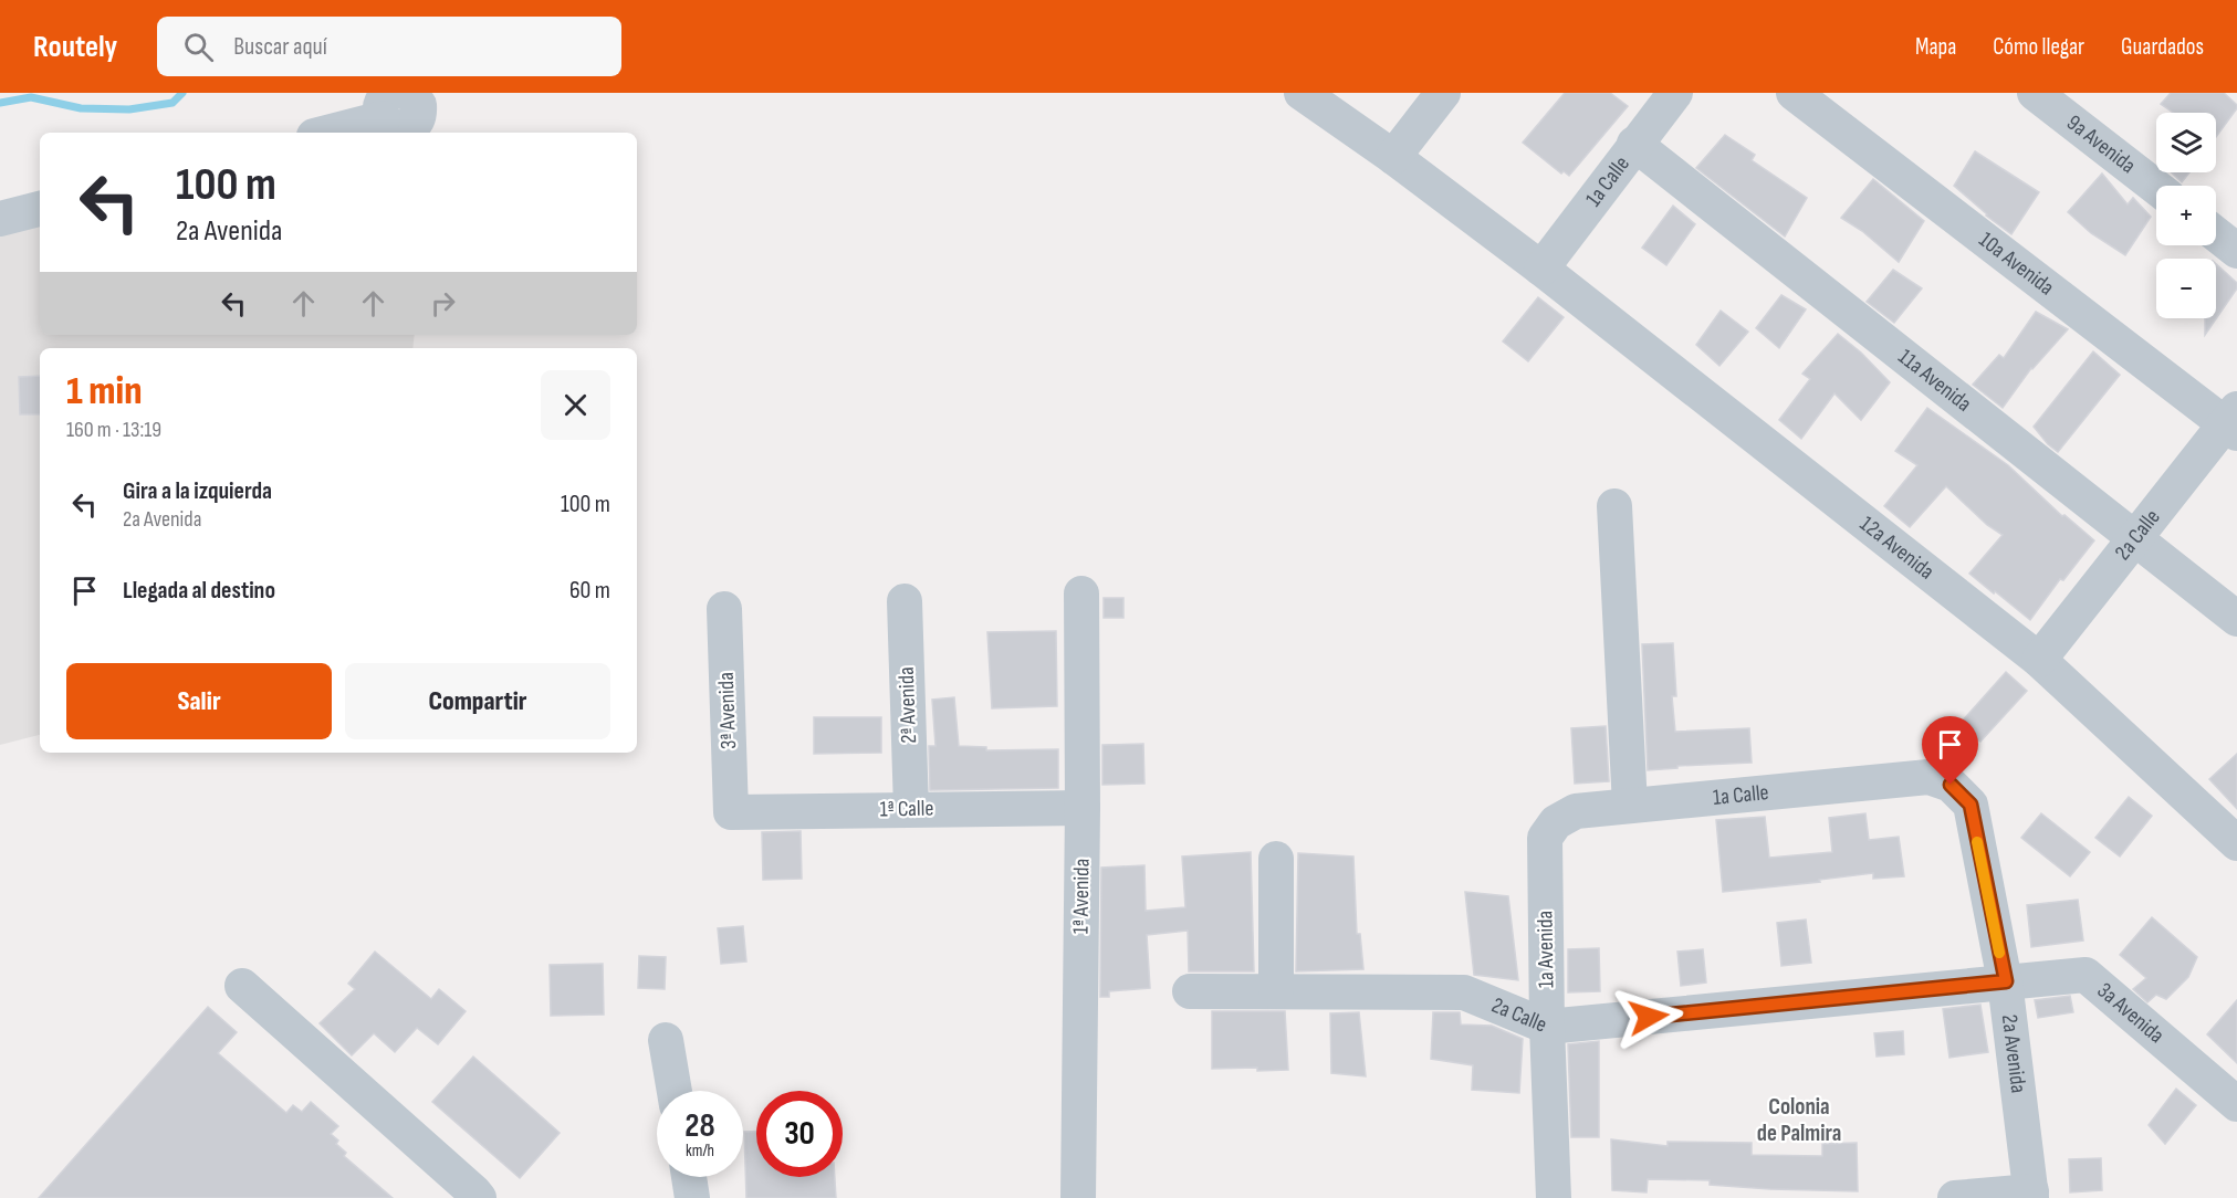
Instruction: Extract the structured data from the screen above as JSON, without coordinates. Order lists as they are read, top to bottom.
{
  "streets": {
    "street": [
      "9a Avenida",
      "1a Calle",
      "10a Avenida",
      "11a Avenida",
      "2a Calle",
      "12a Avenida",
      "2ª Avenida",
      "3ª Avenida",
      "1ª Calle",
      "1ª Avenida",
      "1a Avenida",
      "3a Avenida",
      "2a Avenida"
    ]
  },
  "crossings": [
    ["1a Calle", "11a Avenida"],
    ["1a Calle", "12a Avenida"],
    ["1a Calle", "1a Avenida"],
    ["1a Calle", "2a Avenida"],
    ["10a Avenida", "2a Calle"],
    ["11a Avenida", "2a Calle"],
    ["2a Calle", "12a Avenida"],
    ["2a Calle", "1a Avenida"],
    ["2a Calle", "3a Avenida"],
    ["2a Calle", "2a Avenida"],
    ["2ª Avenida", "1ª Calle"],
    ["3ª Avenida", "1ª Calle"],
    ["1ª Calle", "1ª Avenida"],
    ["3a Avenida", "2a Avenida"]
  ],
  "districts": ["Colonia de Palmira"],
  "page": {
    "header": "Routely",
    "search": "Buscar aquí",
    "nav": ["Mapa", "Cómo llegar", "Guardados"],
    "map_buttons": ["+", "−"],
    "turn": ["100 m", "2a Avenida"],
    "heading": ["1 min", "160 m · 13:19"],
    "list": [
      {
        "name": "Gira a la izquierda",
        "note": "2a Avenida",
        "value": "100 m"
      },
      {
        "name": "Llegada al destino",
        "value": "60 m"
      }
    ],
    "buttons": ["Salir", "Compartir"],
    "speed": "28 km/h",
    "limit": "30"
  }
}
